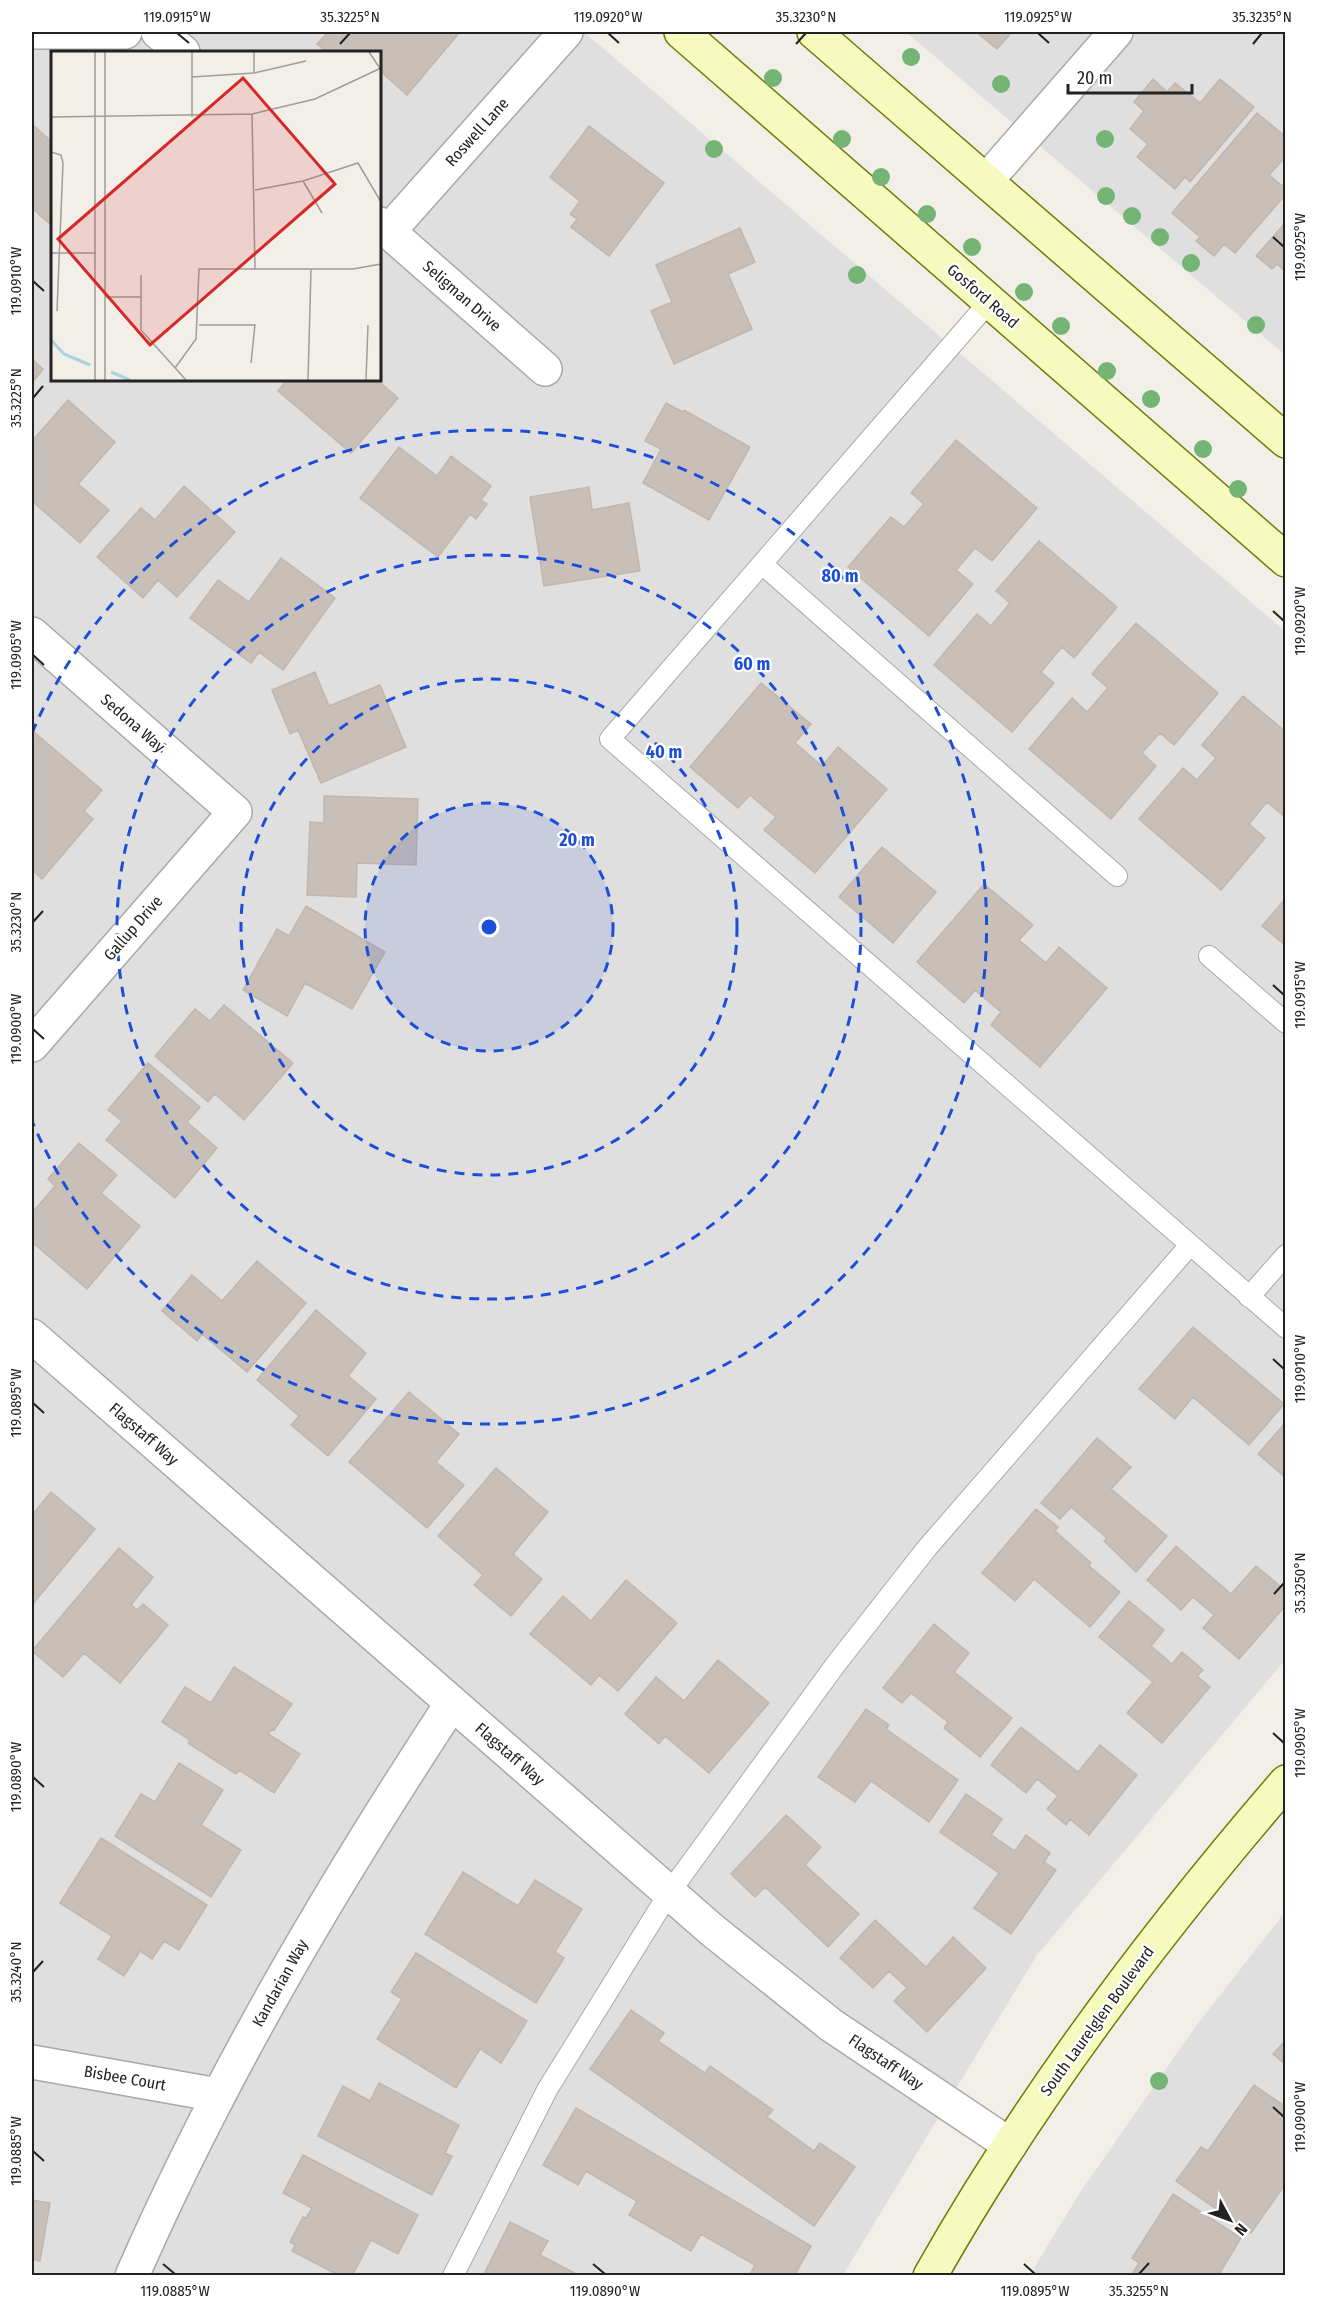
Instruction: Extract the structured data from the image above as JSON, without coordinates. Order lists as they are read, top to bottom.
{
  "streets": {
    "main road": ["Gosford Road", "South Laurelglen Boulevard"],
    "street": [
      "Roswell Lane",
      "Seligman Drive",
      "Sedona Way",
      "Gallup Drive",
      "Flagstaff Way",
      "Kandarian Way",
      "Bisbee Court"
    ]
  },
  "crossings": [
    ["Roswell Lane", "Seligman Drive"],
    ["Sedona Way", "Gallup Drive"],
    ["Flagstaff Way", "Kandarian Way"],
    ["Flagstaff Way", "South Laurelglen Boulevard"],
    ["Kandarian Way", "Bisbee Court"]
  ],
  "scale_bar": "20 m",
  "north": "bottom right",
  "coordinates": [
    "119.0915°W",
    "35.3225°N",
    "119.0920°W",
    "35.3230°N",
    "119.0925°W",
    "35.3235°N",
    "119.0910°W",
    "119.0905°W",
    "119.0900°W",
    "119.0895°W",
    "35.3250°N",
    "119.0890°W",
    "35.3240°N",
    "119.0885°W",
    "35.3255°N"
  ],
  "rings": [
    "80 m",
    "60 m",
    "40 m",
    "20 m"
  ]
}
